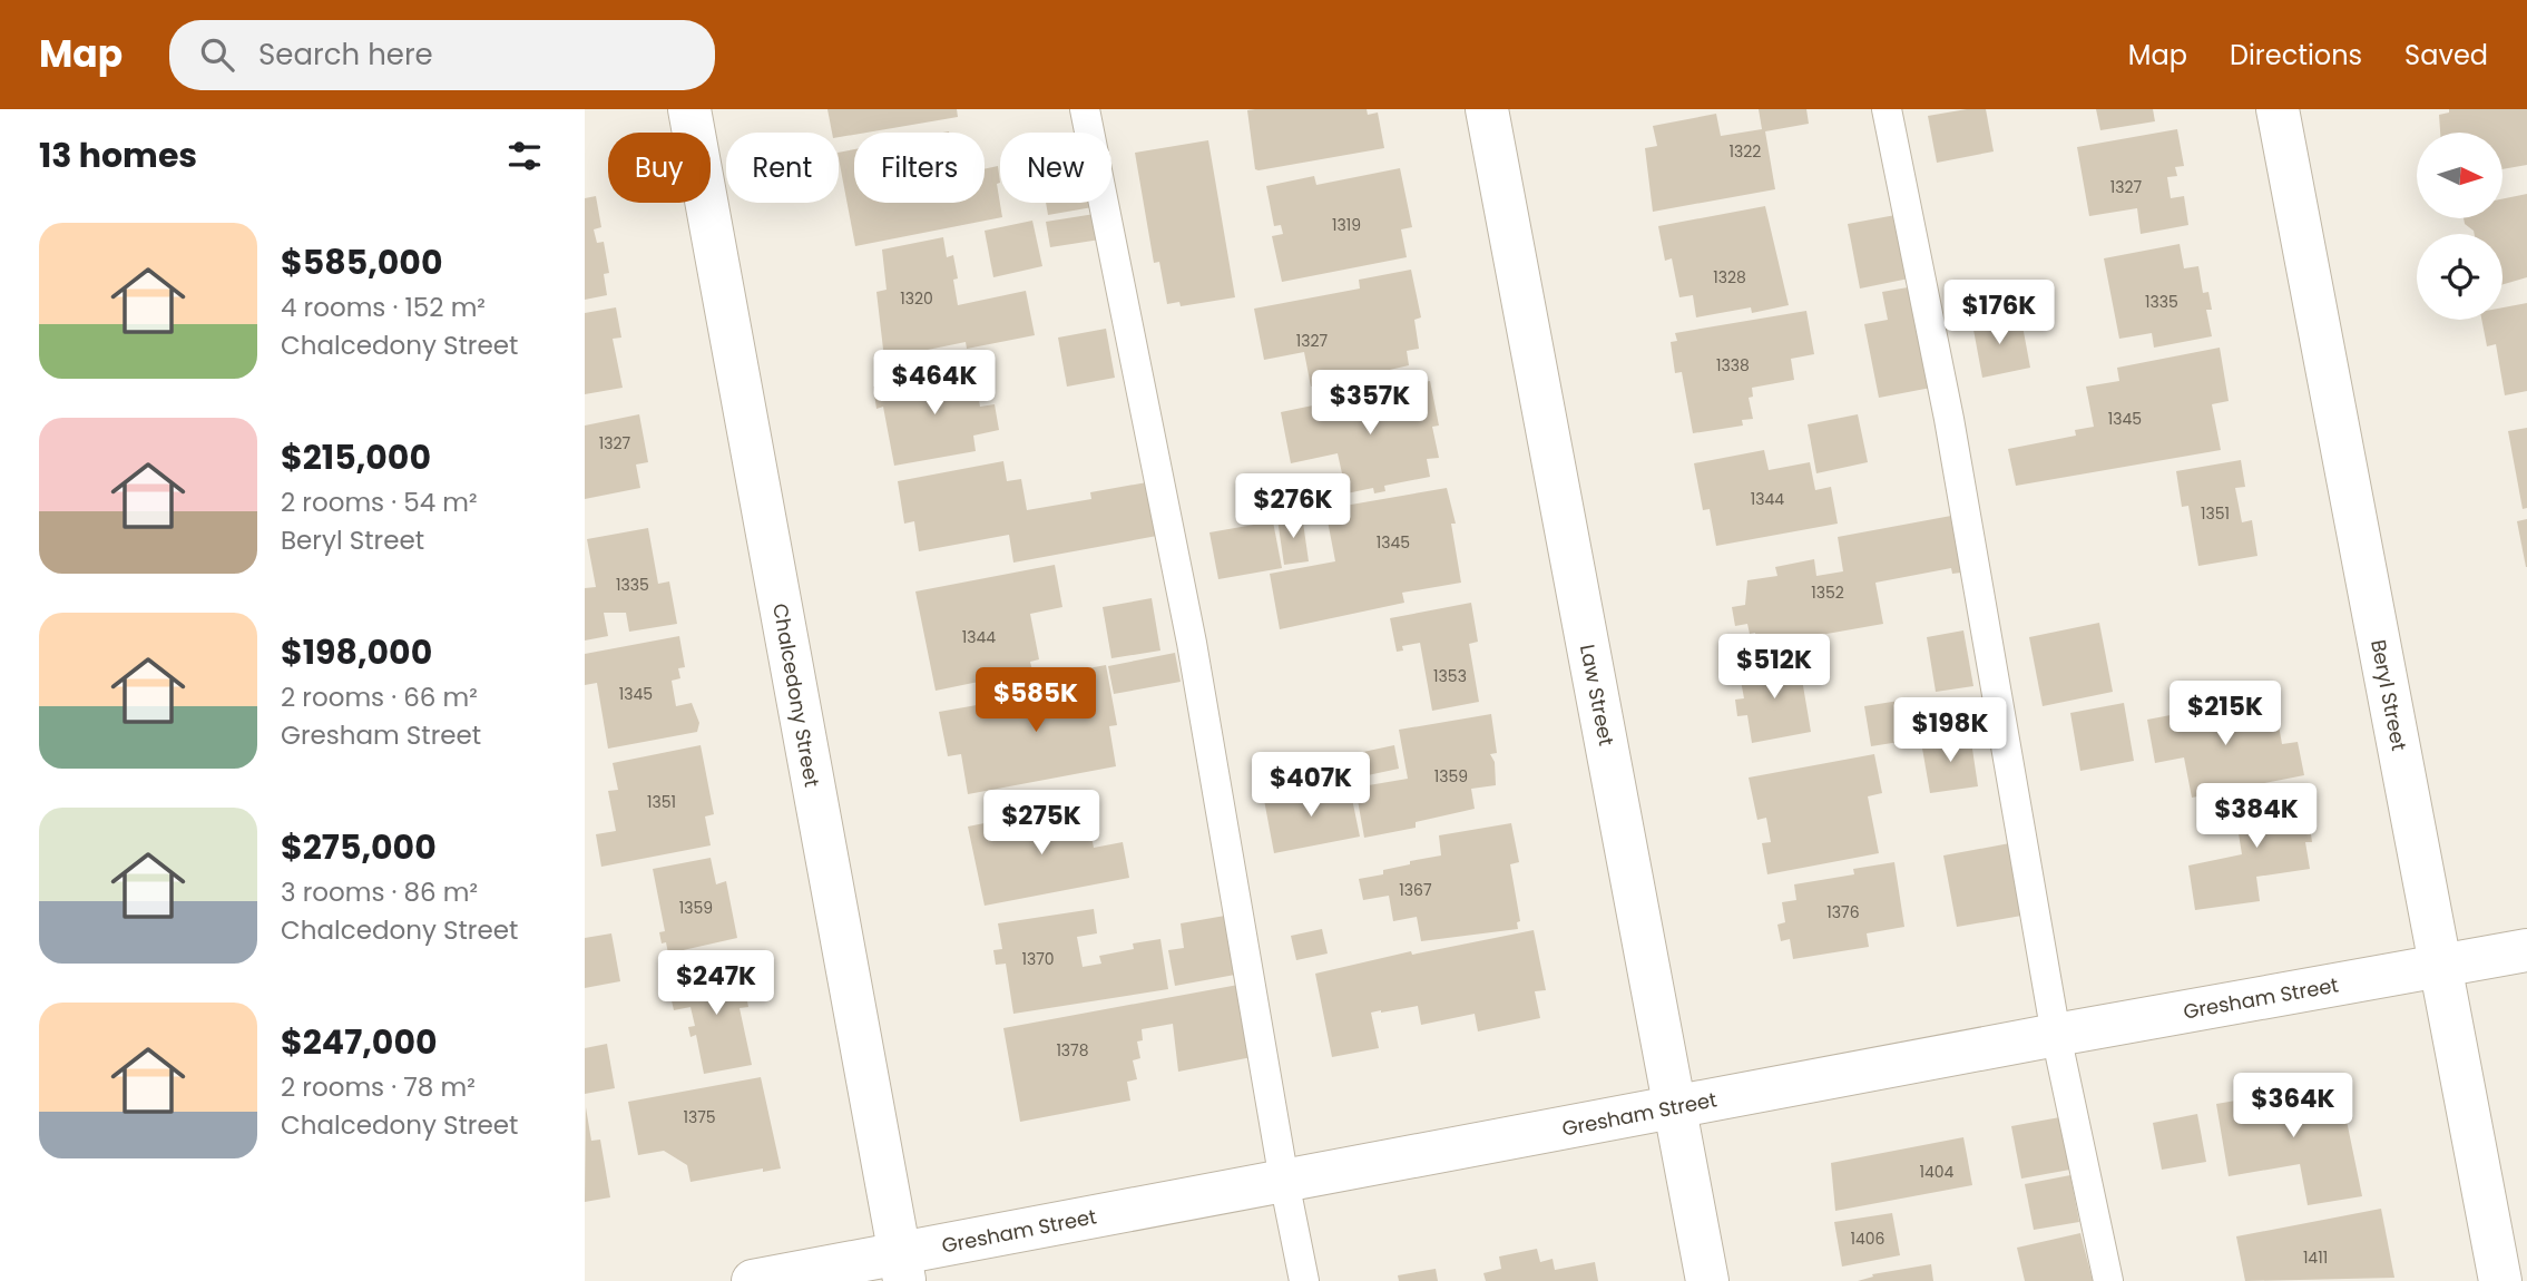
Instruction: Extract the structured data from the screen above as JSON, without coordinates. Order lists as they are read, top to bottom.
{
  "streets": {
    "street": [
      "Chalcedony Street",
      "Law Street",
      "Beryl Street",
      "Gresham Street"
    ]
  },
  "crossings": [
    ["Chalcedony Street", "Gresham Street"],
    ["Law Street", "Gresham Street"],
    ["Beryl Street", "Gresham Street"]
  ],
  "house_numbers": [
    "1322",
    "1327",
    "1319",
    "1328",
    "1320",
    "1335",
    "1327",
    "1338",
    "1345",
    "1327",
    "1344",
    "1351",
    "1345",
    "1335",
    "1352",
    "1344",
    "1353",
    "1345",
    "1359",
    "1351",
    "1367",
    "1359",
    "1376",
    "1370",
    "1378",
    "1375",
    "1404",
    "1406",
    "1411"
  ],
  "north": "right",
  "page": {
    "header": "Map",
    "search": "Search here",
    "nav": ["Map", "Directions", "Saved"],
    "heading": "13 homes",
    "chip": [
      "Buy",
      "Rent",
      "Filters",
      "New"
    ],
    "list": [
      {
        "name": "$585,000",
        "note": "4 rooms · 152 m² · Chalcedony Street"
      },
      {
        "name": "$215,000",
        "note": "2 rooms · 54 m² · Beryl Street"
      },
      {
        "name": "$198,000",
        "note": "2 rooms · 66 m² · Gresham Street"
      },
      {
        "name": "$275,000",
        "note": "3 rooms · 86 m² · Chalcedony Street"
      },
      {
        "name": "$247,000",
        "note": "2 rooms · 78 m² · Chalcedony Street"
      }
    ],
    "price": [
      "$176K",
      "$464K",
      "$357K",
      "$276K",
      "$512K",
      "$585K",
      "$215K",
      "$198K",
      "$407K",
      "$384K",
      "$275K",
      "$247K",
      "$364K"
    ]
  }
}
